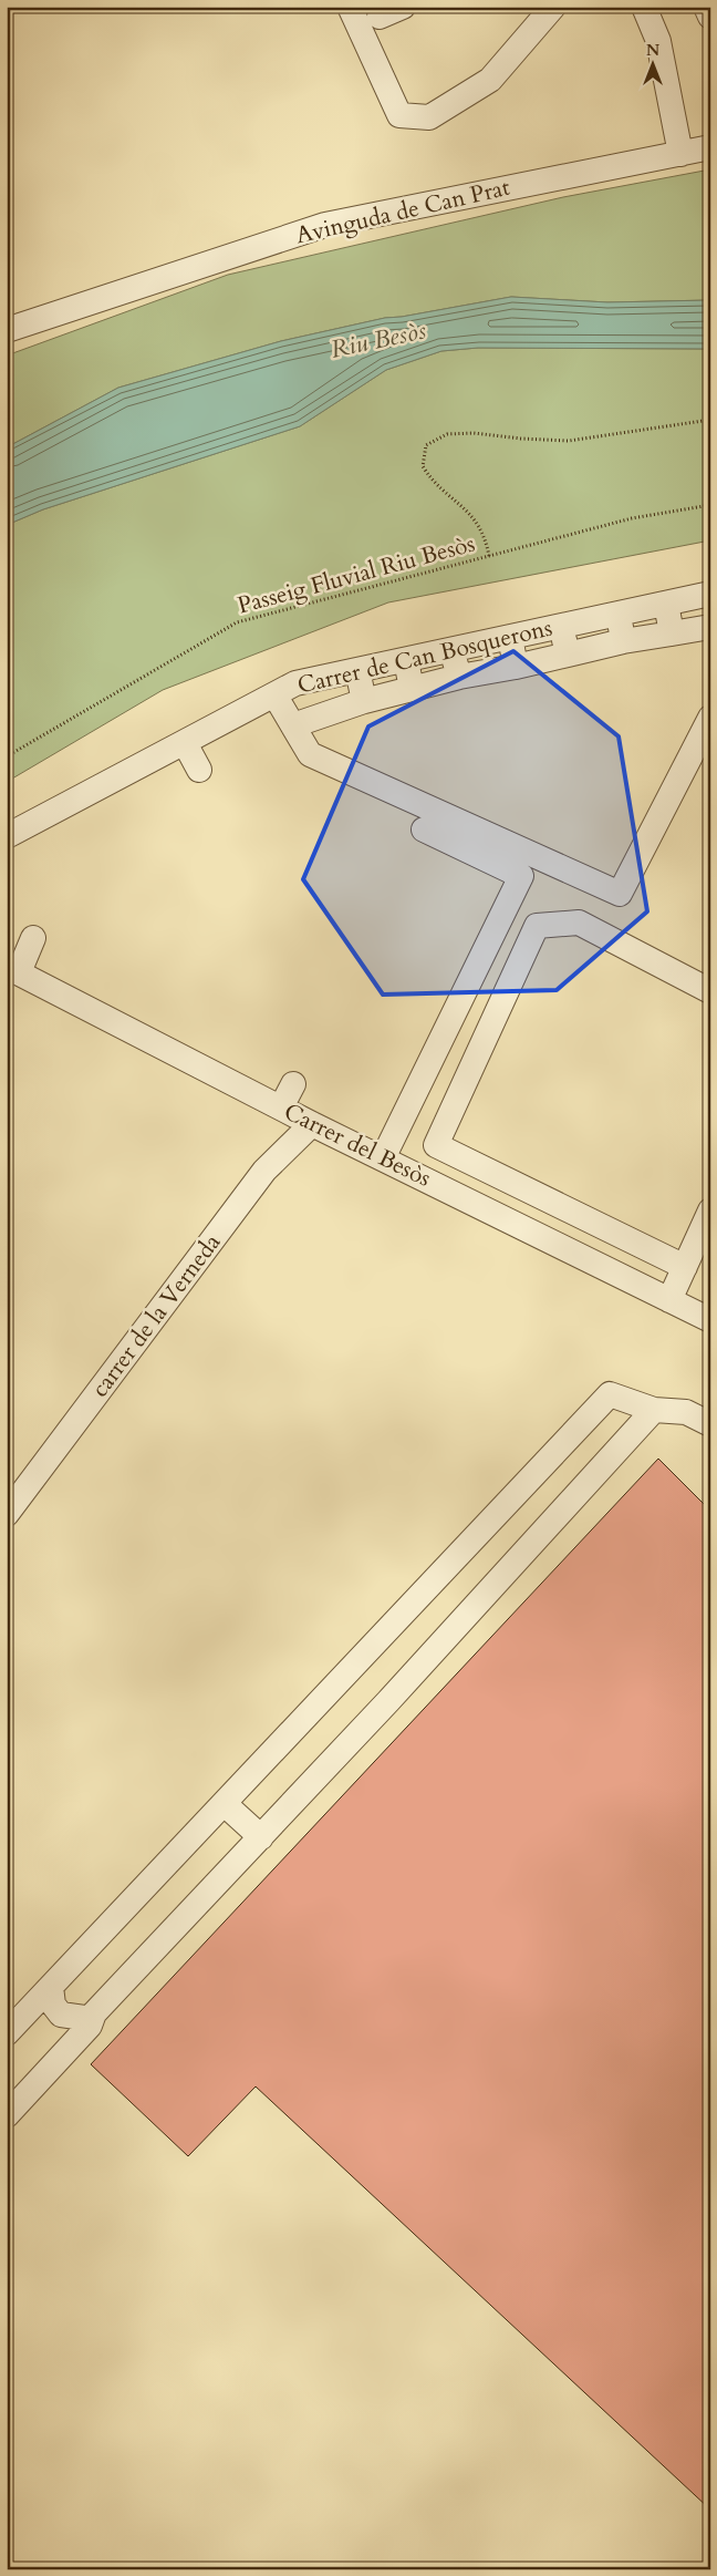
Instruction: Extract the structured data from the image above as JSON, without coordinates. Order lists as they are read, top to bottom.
{
  "streets": {
    "street": [
      "Avinguda de Can Prat",
      "Carrer de Can Bosquerons",
      "Carrer del Besòs",
      "carrer de la Verneda"
    ],
    "path": ["Passeig Fluvial Riu Besòs"]
  },
  "crossings": [
    ["Carrer del Besòs", "carrer de la Verneda"]
  ],
  "water": ["Riu Besòs"],
  "north": "top"
}
